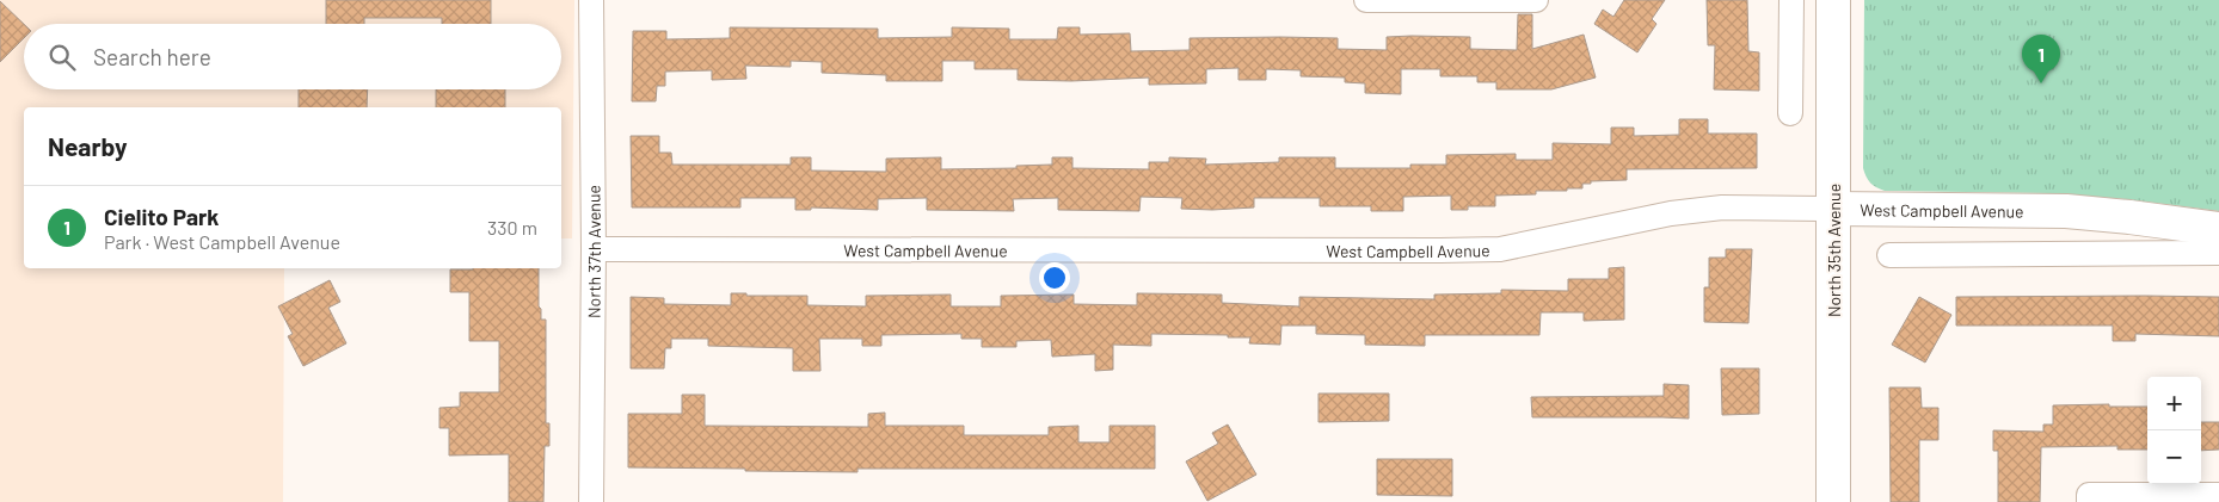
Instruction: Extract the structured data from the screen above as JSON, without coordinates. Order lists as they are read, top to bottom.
{
  "streets": {
    "main road": ["West Campbell Avenue", "North 35th Avenue"],
    "street": ["North 37th Avenue"]
  },
  "crossings": [
    ["West Campbell Avenue", "North 35th Avenue"],
    ["West Campbell Avenue", "North 37th Avenue"]
  ],
  "page": {
    "search": "Search here",
    "pins": "1",
    "heading": "Nearby",
    "list": [
      {
        "mark": "1",
        "name": "Cielito Park",
        "note": "Park · West Campbell Avenue",
        "value": "330 m"
      }
    ],
    "map_buttons": ["+", "−"]
  }
}
